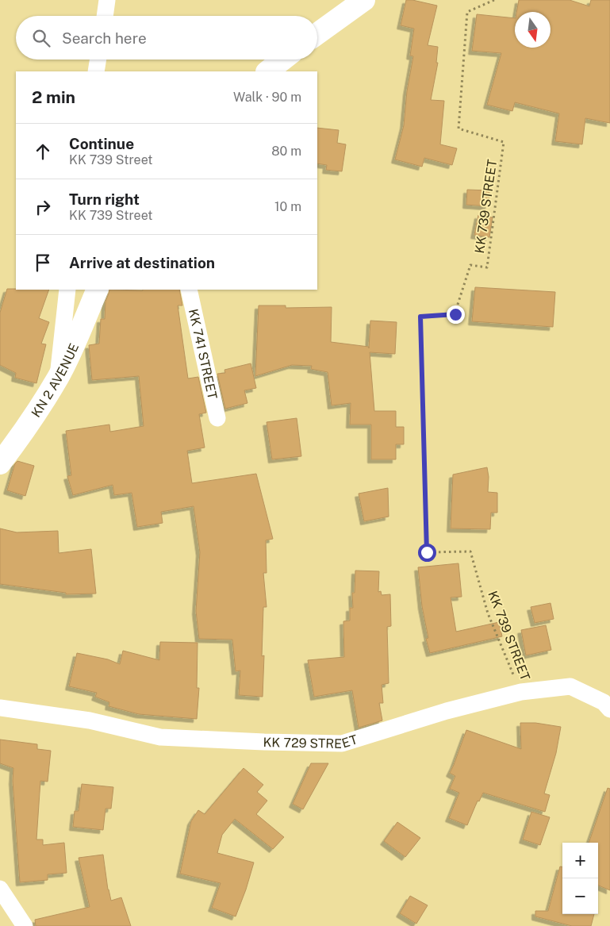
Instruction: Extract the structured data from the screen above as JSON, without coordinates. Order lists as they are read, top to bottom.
{
  "streets": {
    "street": ["KK 741 STREET", "KN 2 AVENUE", "KK 729 STREET"],
    "path": ["KK 739 STREET"]
  },
  "crossings": [
    ["KK 739 STREET", "KK 729 STREET"]
  ],
  "north": "bottom",
  "page": {
    "search": "Search here",
    "heading": ["2 min", "Walk · 90 m"],
    "list": [
      ["Continue", "KK 739 Street", "80 m"],
      ["Turn right", "KK 739 Street", "10 m"],
      "Arrive at destination"
    ],
    "map_buttons": ["+", "−"]
  }
}
